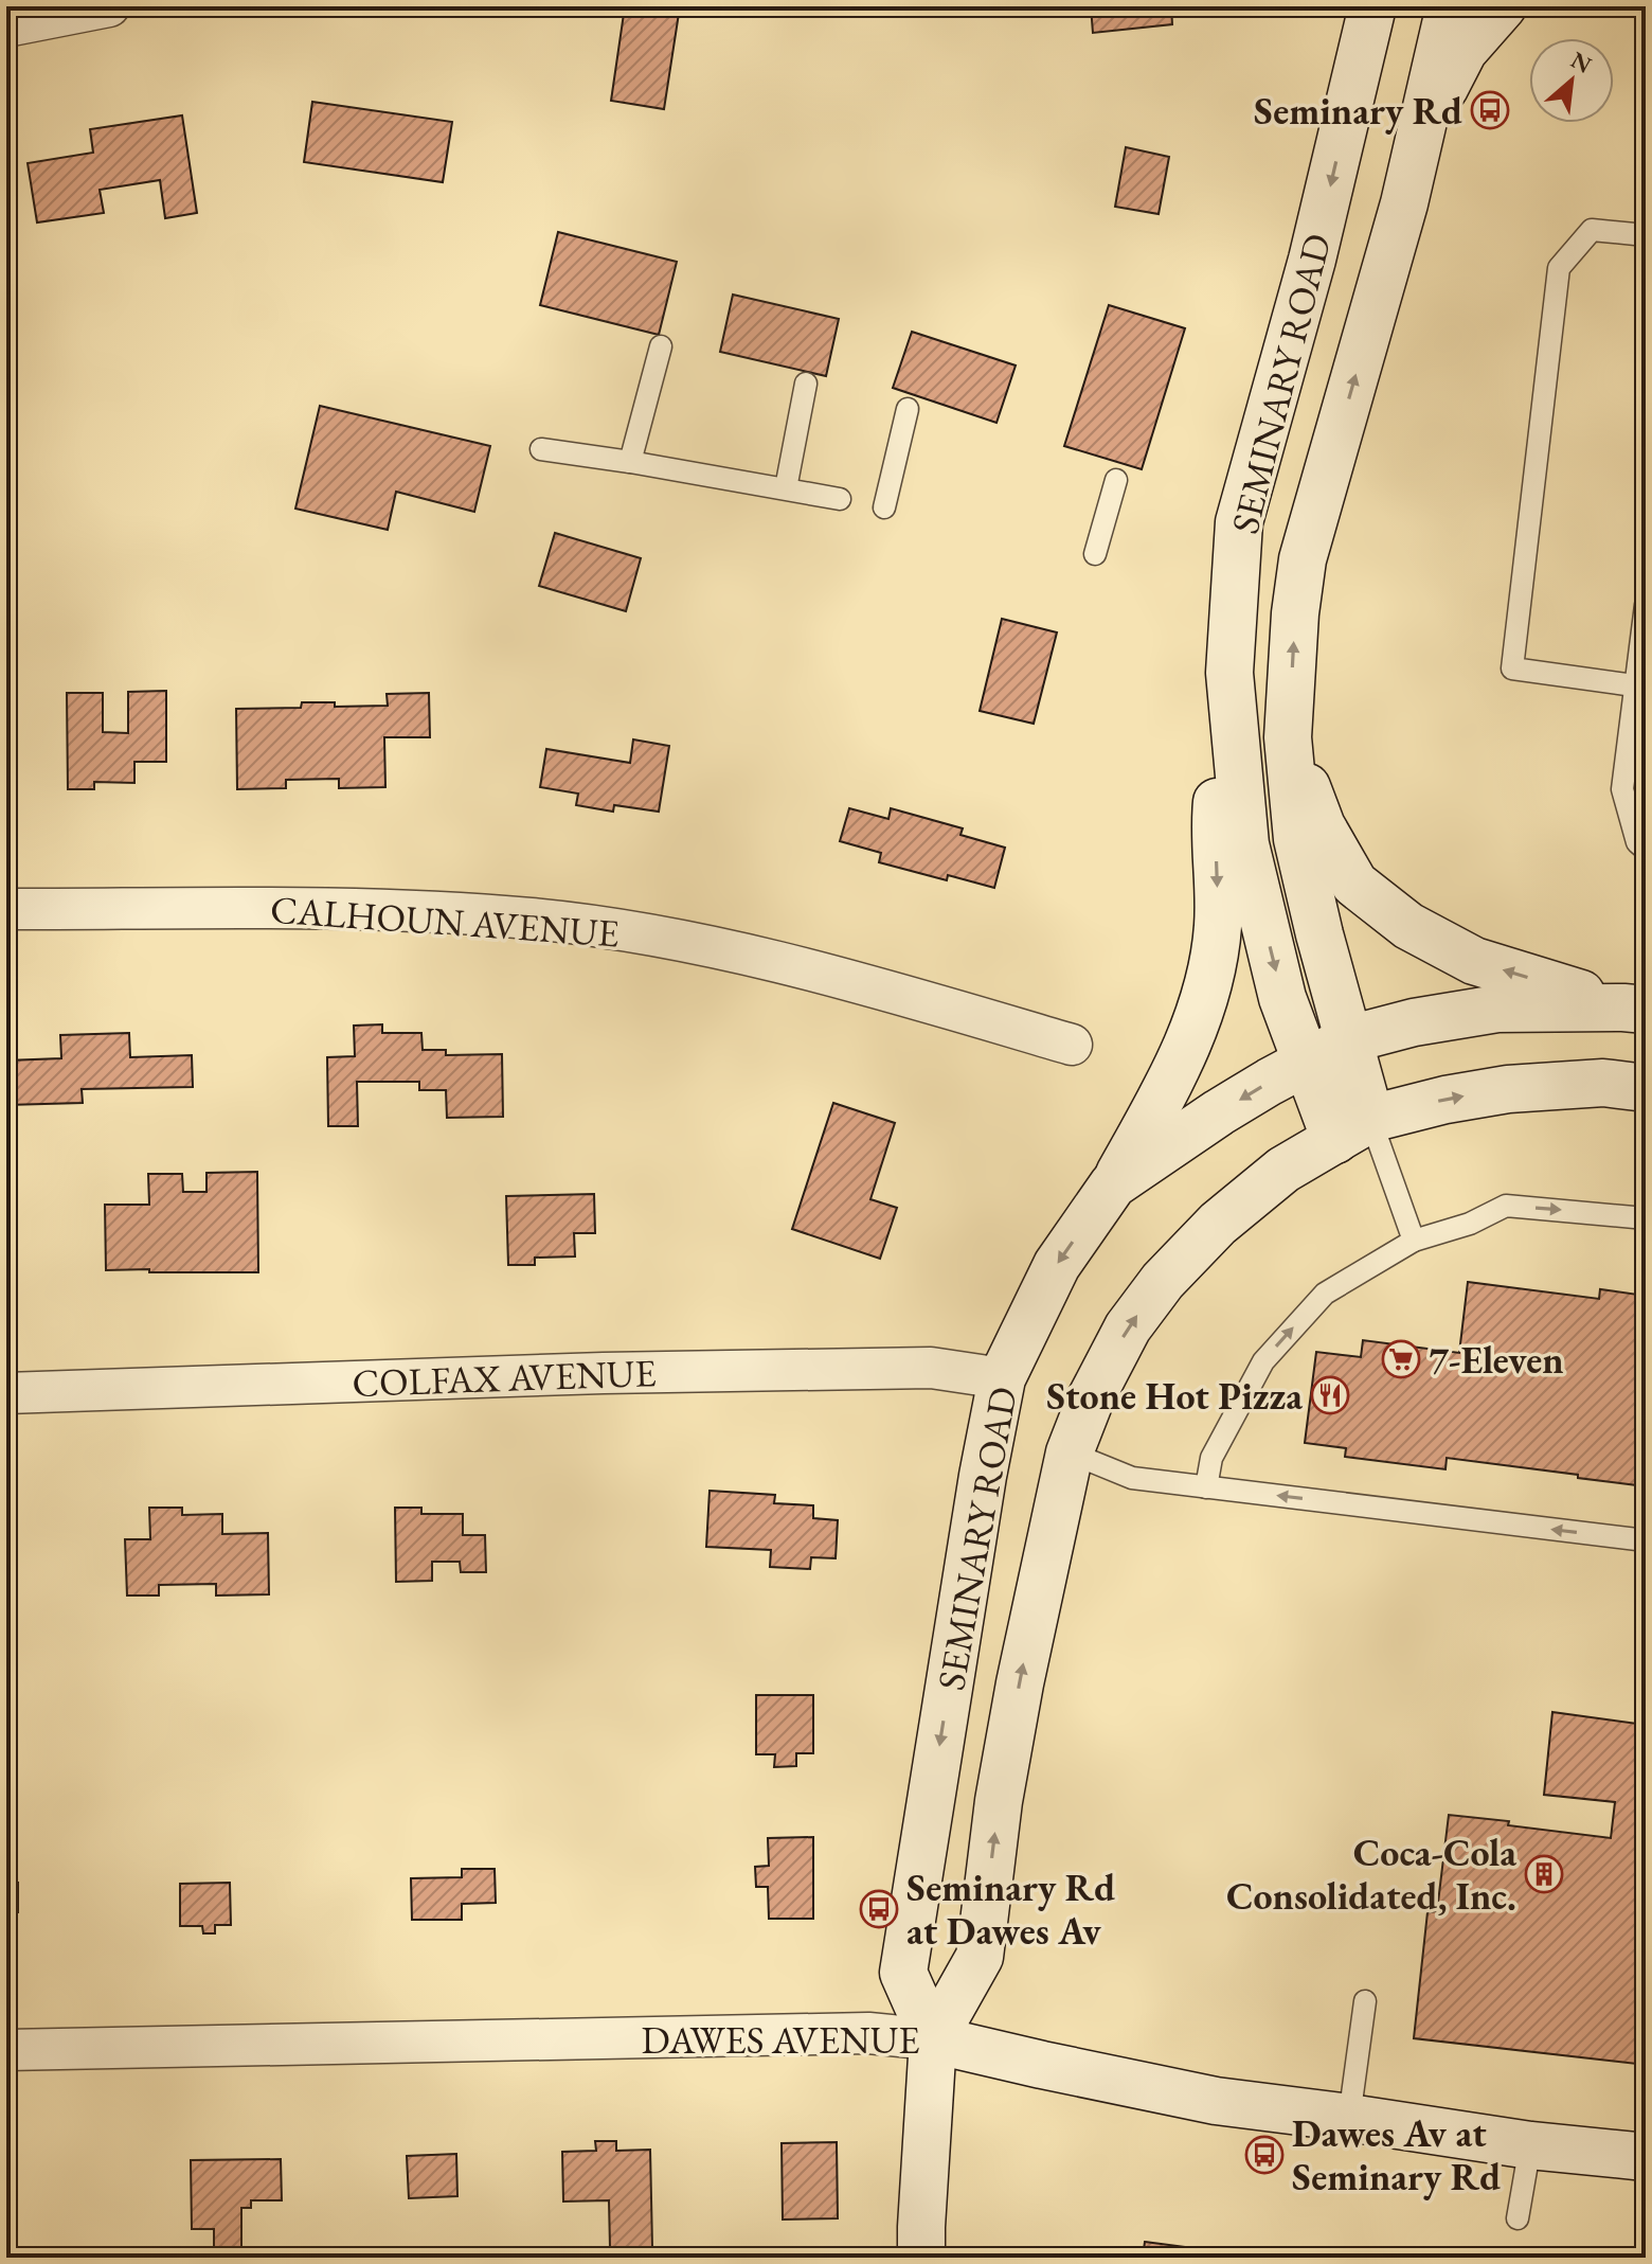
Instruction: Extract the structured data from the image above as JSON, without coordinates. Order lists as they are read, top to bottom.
{
  "streets": {
    "main road": ["SEMINARY ROAD", "DAWES AVENUE"],
    "street": ["CALHOUN AVENUE", "COLFAX AVENUE"]
  },
  "crossings": [
    ["SEMINARY ROAD", "COLFAX AVENUE"],
    ["SEMINARY ROAD", "DAWES AVENUE"]
  ],
  "places": {
    "bus stop": ["Seminary Rd", "Seminary Rd at Dawes Av", "Dawes Av at Seminary Rd"],
    "supermarket": ["7-Eleven"],
    "restaurant": ["Stone Hot Pizza"],
    "building": ["Coca-Cola Consolidated, Inc."]
  },
  "north": "top right"
}
